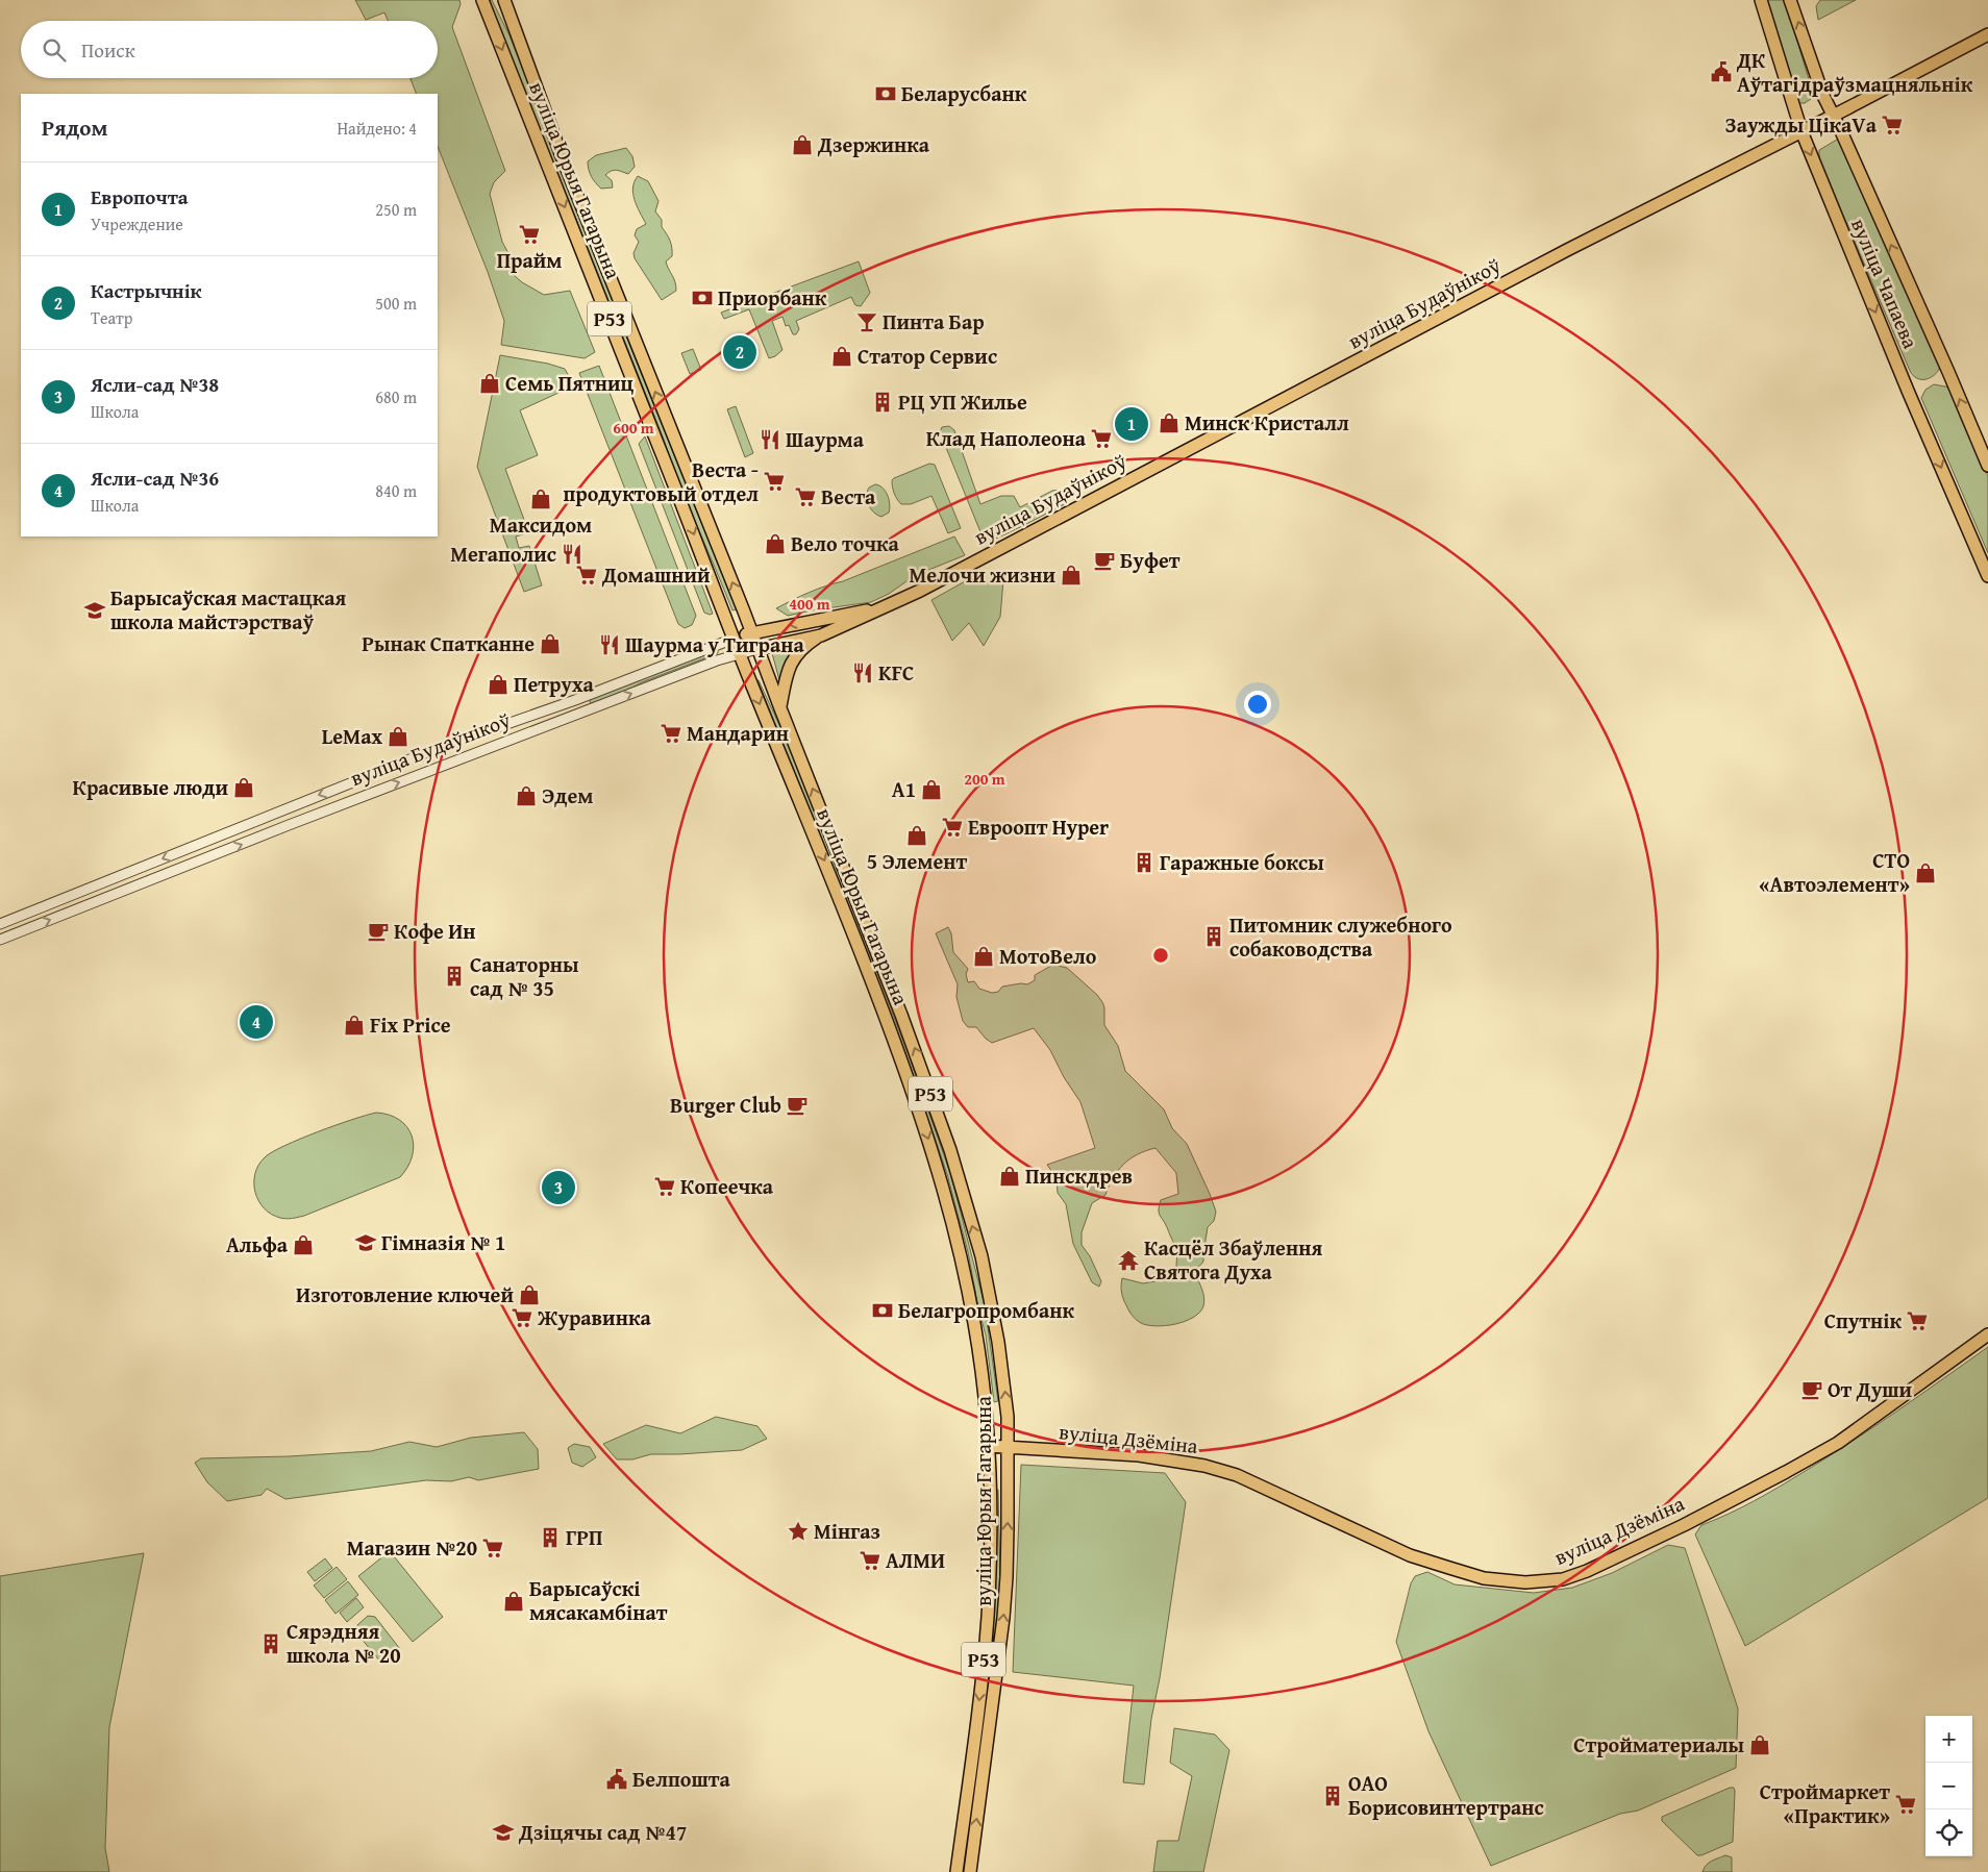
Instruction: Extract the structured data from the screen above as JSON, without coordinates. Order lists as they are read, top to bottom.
{
  "streets": {
    "main road": [
      "вуліца Юрыя Гагарына",
      "вуліца Чапаева",
      "вуліца Будаўнікоў",
      "Р53",
      "вуліца Дзёміна"
    ]
  },
  "crossings": [
    ["вуліца Юрыя Гагарына", "вуліца Будаўнікоў"],
    ["вуліца Юрыя Гагарына", "вуліца Дзёміна"],
    ["вуліца Чапаева", "вуліца Будаўнікоў"]
  ],
  "places": {
    "public building": ["ДК Аўтагідраўзмацняльнік", "Белпошта"],
    "bank": ["Беларусбанк", "Приорбанк", "Белагропромбанк"],
    "supermarket": [
      "Заужды ЦікаVа",
      "Прайм",
      "Клад Наполеона",
      "Веста - продуктовый отдел",
      "Веста",
      "Домашний",
      "Мандарин",
      "Евроопт Hyper",
      "Копеечка",
      "Журавинка",
      "Спутнік",
      "Магазин №20",
      "АЛМИ",
      "Строймаркет «Практик»"
    ],
    "shop": [
      "Дзержинка",
      "Статор Сервис",
      "Семь Пятниц",
      "Минск Кристалл",
      "Максидом",
      "Вело точка",
      "Мелочи жизни",
      "Рынак Спатканне",
      "Петруха",
      "LeMax",
      "Красивые люди",
      "A1",
      "Эдем",
      "5 Элемент",
      "СТО «Автоэлемент»",
      "МотоВело",
      "Fix Price",
      "Пинскдрев",
      "Альфа",
      "Изготовление ключей",
      "Барысаўскі мясакамбінат",
      "Стройматериалы"
    ],
    "bar": ["Пинта Бар"],
    "building": [
      "РЦ УП Жилье",
      "Гаражные боксы",
      "Питомник служебного собаководства",
      "Санаторны сад № 35",
      "ГРП",
      "Сярэдняя школа № 20",
      "ОАО Борисовинтертранс"
    ],
    "restaurant": [
      "Шаурма",
      "Мегаполис",
      "Шаурма у Тиграна",
      "KFC"
    ],
    "cafe": [
      "Буфет",
      "Кофе Ин",
      "Burger Club",
      "От Души"
    ],
    "school or university": ["Барысаўская мастацкая школа майстэрстваў", "Гімназія № 1", "Дзіцячы сад №47"],
    "temple": ["Касцёл Збаўлення Святога Духа"],
    "place": ["Мінгаз"]
  },
  "page": {
    "search": "Поиск",
    "heading": ["Рядом", "Найдено: 4"],
    "list": [
      {
        "mark": "1",
        "name": "Европочта",
        "note": "Учреждение",
        "value": "250 m"
      },
      {
        "mark": "2",
        "name": "Кастрычнік",
        "note": "Театр",
        "value": "500 m"
      },
      {
        "mark": "3",
        "name": "Ясли-сад №38",
        "note": "Школа",
        "value": "680 m"
      },
      {
        "mark": "4",
        "name": "Ясли-сад №36",
        "note": "Школа",
        "value": "840 m"
      }
    ],
    "pins": [
      "2",
      "1",
      "4",
      "3"
    ],
    "map_buttons": ["+", "−"]
  },
  "rings": ["600 m", "400 m", "200 m"]
}
